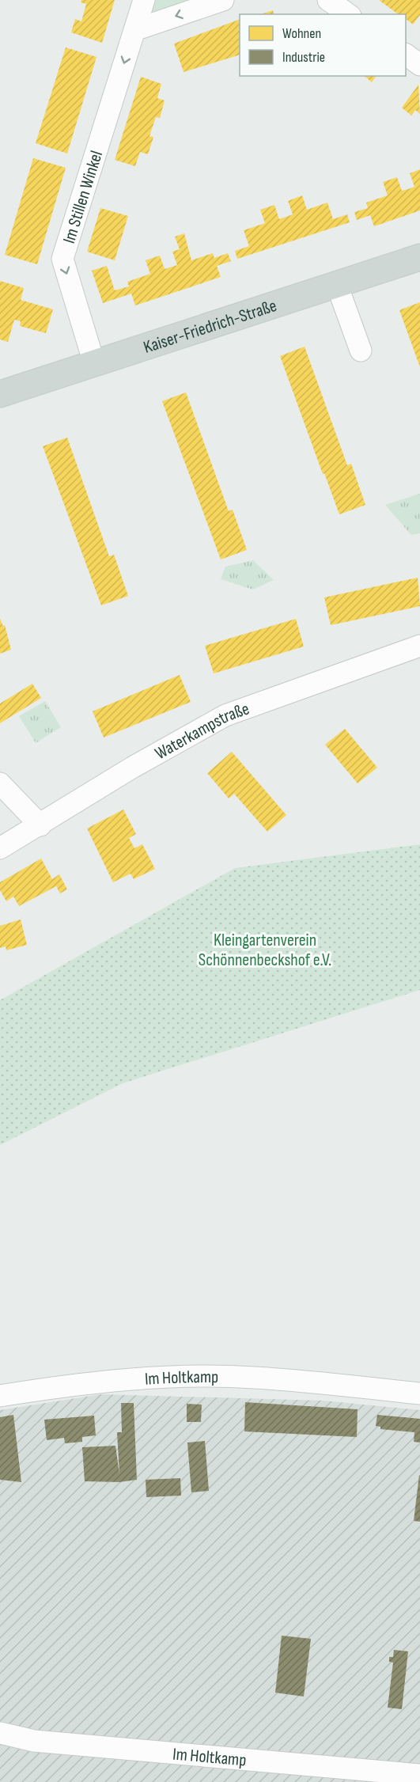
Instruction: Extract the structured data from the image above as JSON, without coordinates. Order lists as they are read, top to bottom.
{
  "streets": {
    "main road": ["Kaiser-Friedrich-Straße"],
    "street": ["Im Stillen Winkel", "Waterkampstraße", "Im Holtkamp"]
  },
  "crossings": [
    ["Im Stillen Winkel", "Kaiser-Friedrich-Straße"]
  ],
  "one_way": ["Im Stillen Winkel"],
  "parks": ["Kleingartenverein Schönnenbeckshof e.V."],
  "legend": ["Wohnen", "Industrie"]
}
